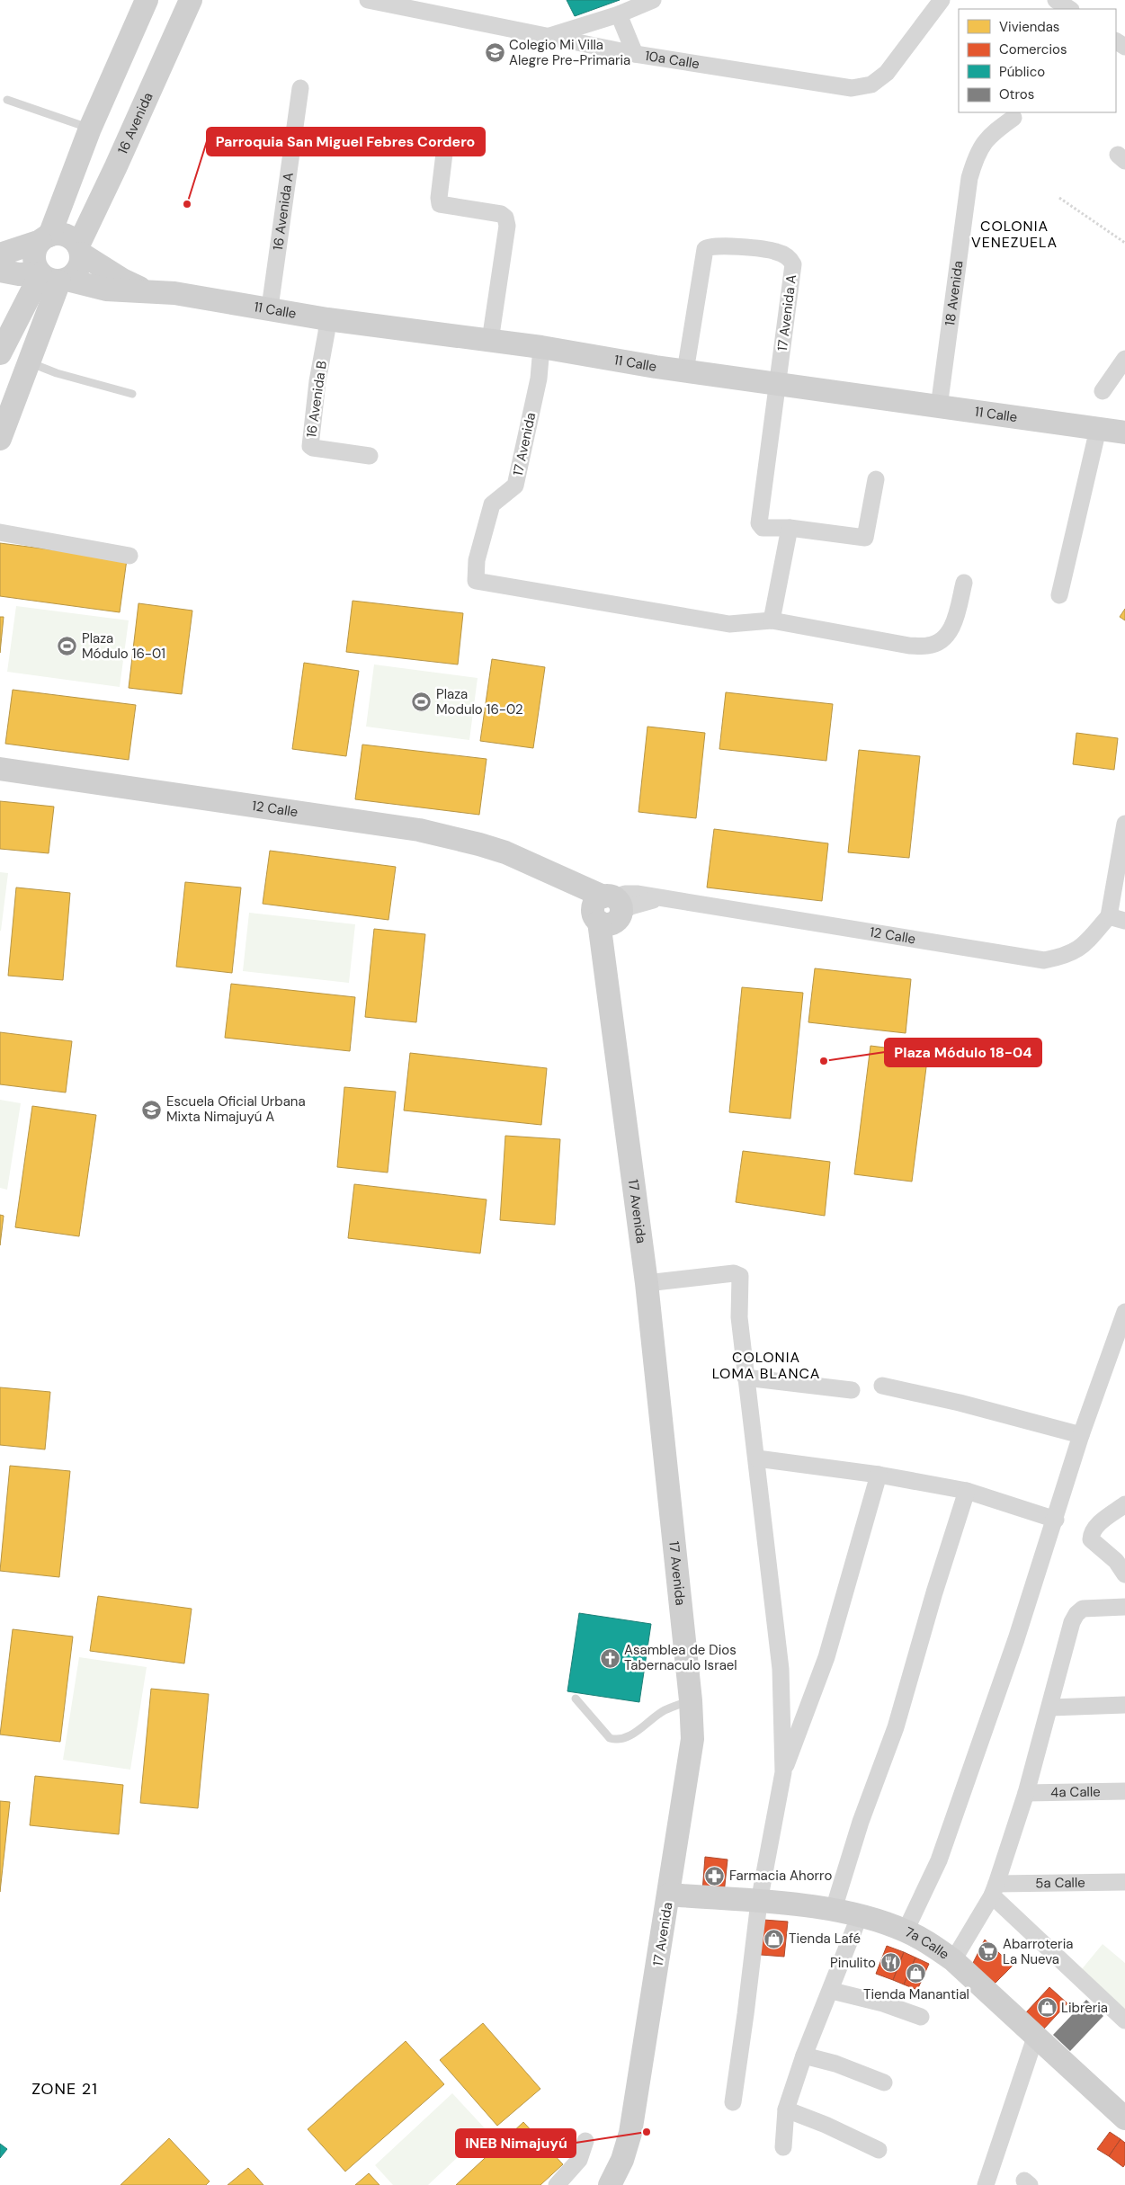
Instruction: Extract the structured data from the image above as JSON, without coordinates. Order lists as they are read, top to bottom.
{
  "streets": {
    "street": [
      "10a Calle",
      "16 Avenida",
      "16 Avenida A",
      "18 Avenida",
      "11 Calle",
      "17 Avenida A",
      "16 Avenida B",
      "17 Avenida",
      "12 Calle",
      "4a Calle",
      "5a Calle",
      "7a Calle"
    ]
  },
  "crossings": [
    ["16 Avenida", "11 Calle"],
    ["16 Avenida A", "11 Calle"],
    ["18 Avenida", "11 Calle"],
    ["11 Calle", "17 Avenida A"],
    ["11 Calle", "16 Avenida B"],
    ["11 Calle", "17 Avenida"],
    ["17 Avenida", "12 Calle"],
    ["17 Avenida", "7a Calle"]
  ],
  "districts": ["COLONIA VENEZUELA", "COLONIA LOMA BLANCA", "ZONE 21"],
  "places": {
    "school or university": ["Colegio Mi Villa Alegre Pre-Primaria", "Escuela Oficial Urbana Mixta Nimajuyú A"],
    "other": ["Parroquia San Miguel Febres Cordero", "Plaza Módulo 18-04", "INEB Nimajuyú"],
    "sports": ["Plaza Módulo 16-01", "Plaza Modulo 16-02"],
    "church": ["Asamblea de Dios Tabernaculo Israel"],
    "pharmacy": ["Farmacia Ahorro"],
    "shop": ["Tienda Lafé", "Tienda Manantial", "Libreria"],
    "supermarket": ["Abarroteria La Nueva"],
    "restaurant": ["Pinulito"]
  },
  "legend": [
    "Viviendas",
    "Comercios",
    "Público",
    "Otros"
  ]
}
